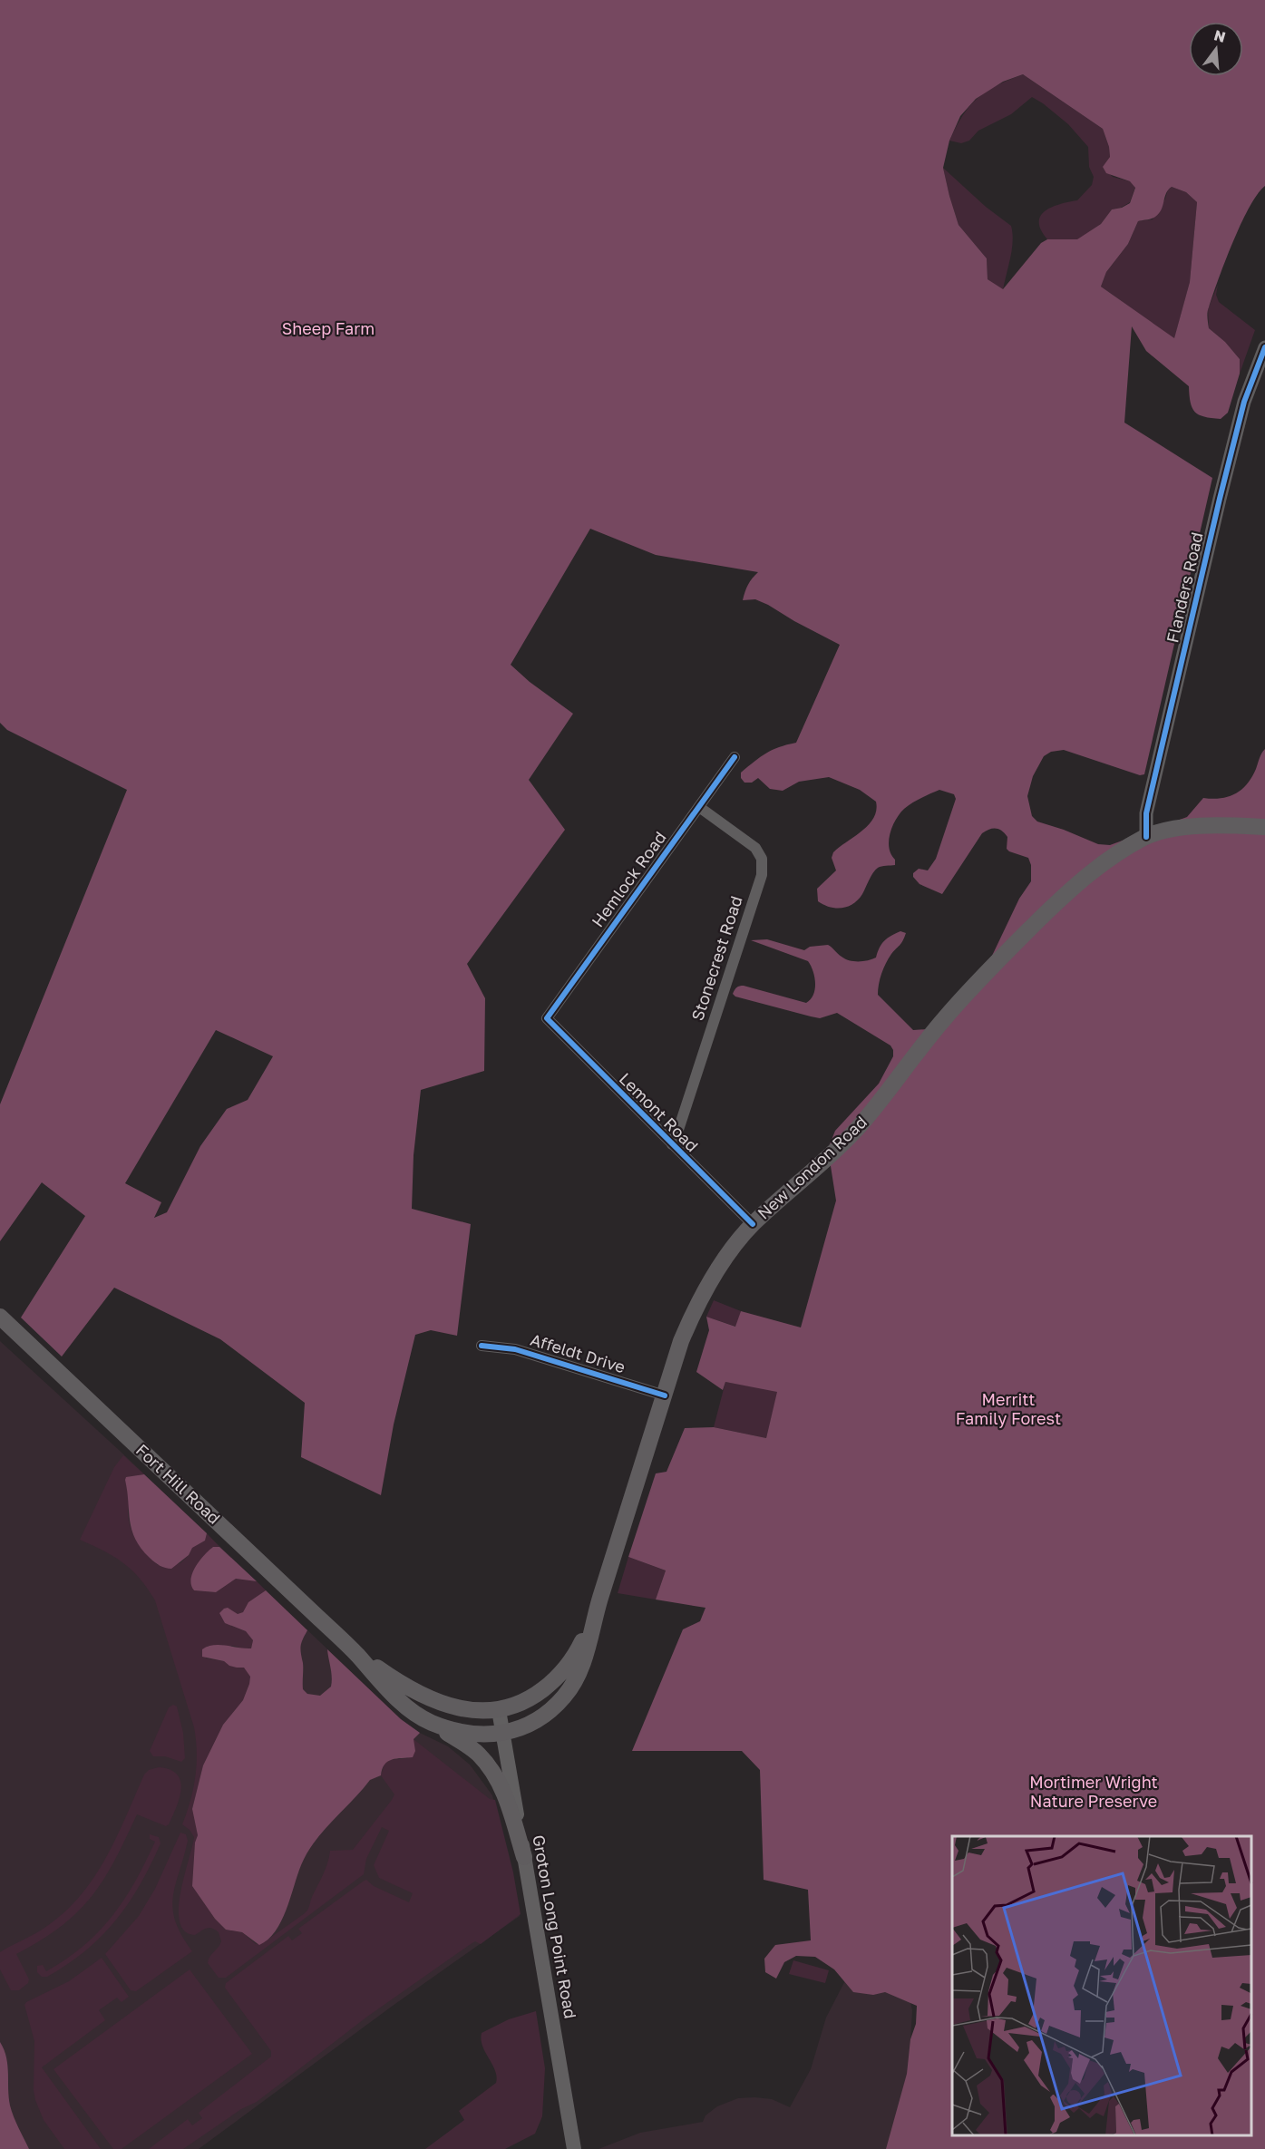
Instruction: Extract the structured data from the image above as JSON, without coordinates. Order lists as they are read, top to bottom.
{
  "streets": {
    "main road": ["New London Road", "Fort Hill Road", "Groton Long Point Road"],
    "street": [
      "Flanders Road",
      "Hemlock Road",
      "Stonecrest Road",
      "Lemont Road",
      "Affeldt Drive"
    ]
  },
  "crossings": [
    ["Flanders Road", "New London Road"],
    ["Hemlock Road", "Stonecrest Road"],
    ["Hemlock Road", "Lemont Road"],
    ["Stonecrest Road", "Lemont Road"],
    ["Lemont Road", "New London Road"],
    ["New London Road", "Affeldt Drive"],
    ["New London Road", "Fort Hill Road"],
    ["Fort Hill Road", "Groton Long Point Road"]
  ],
  "parks": ["Sheep Farm", "Merritt Family Forest", "Mortimer Wright Nature Preserve"],
  "north": "top"
}
